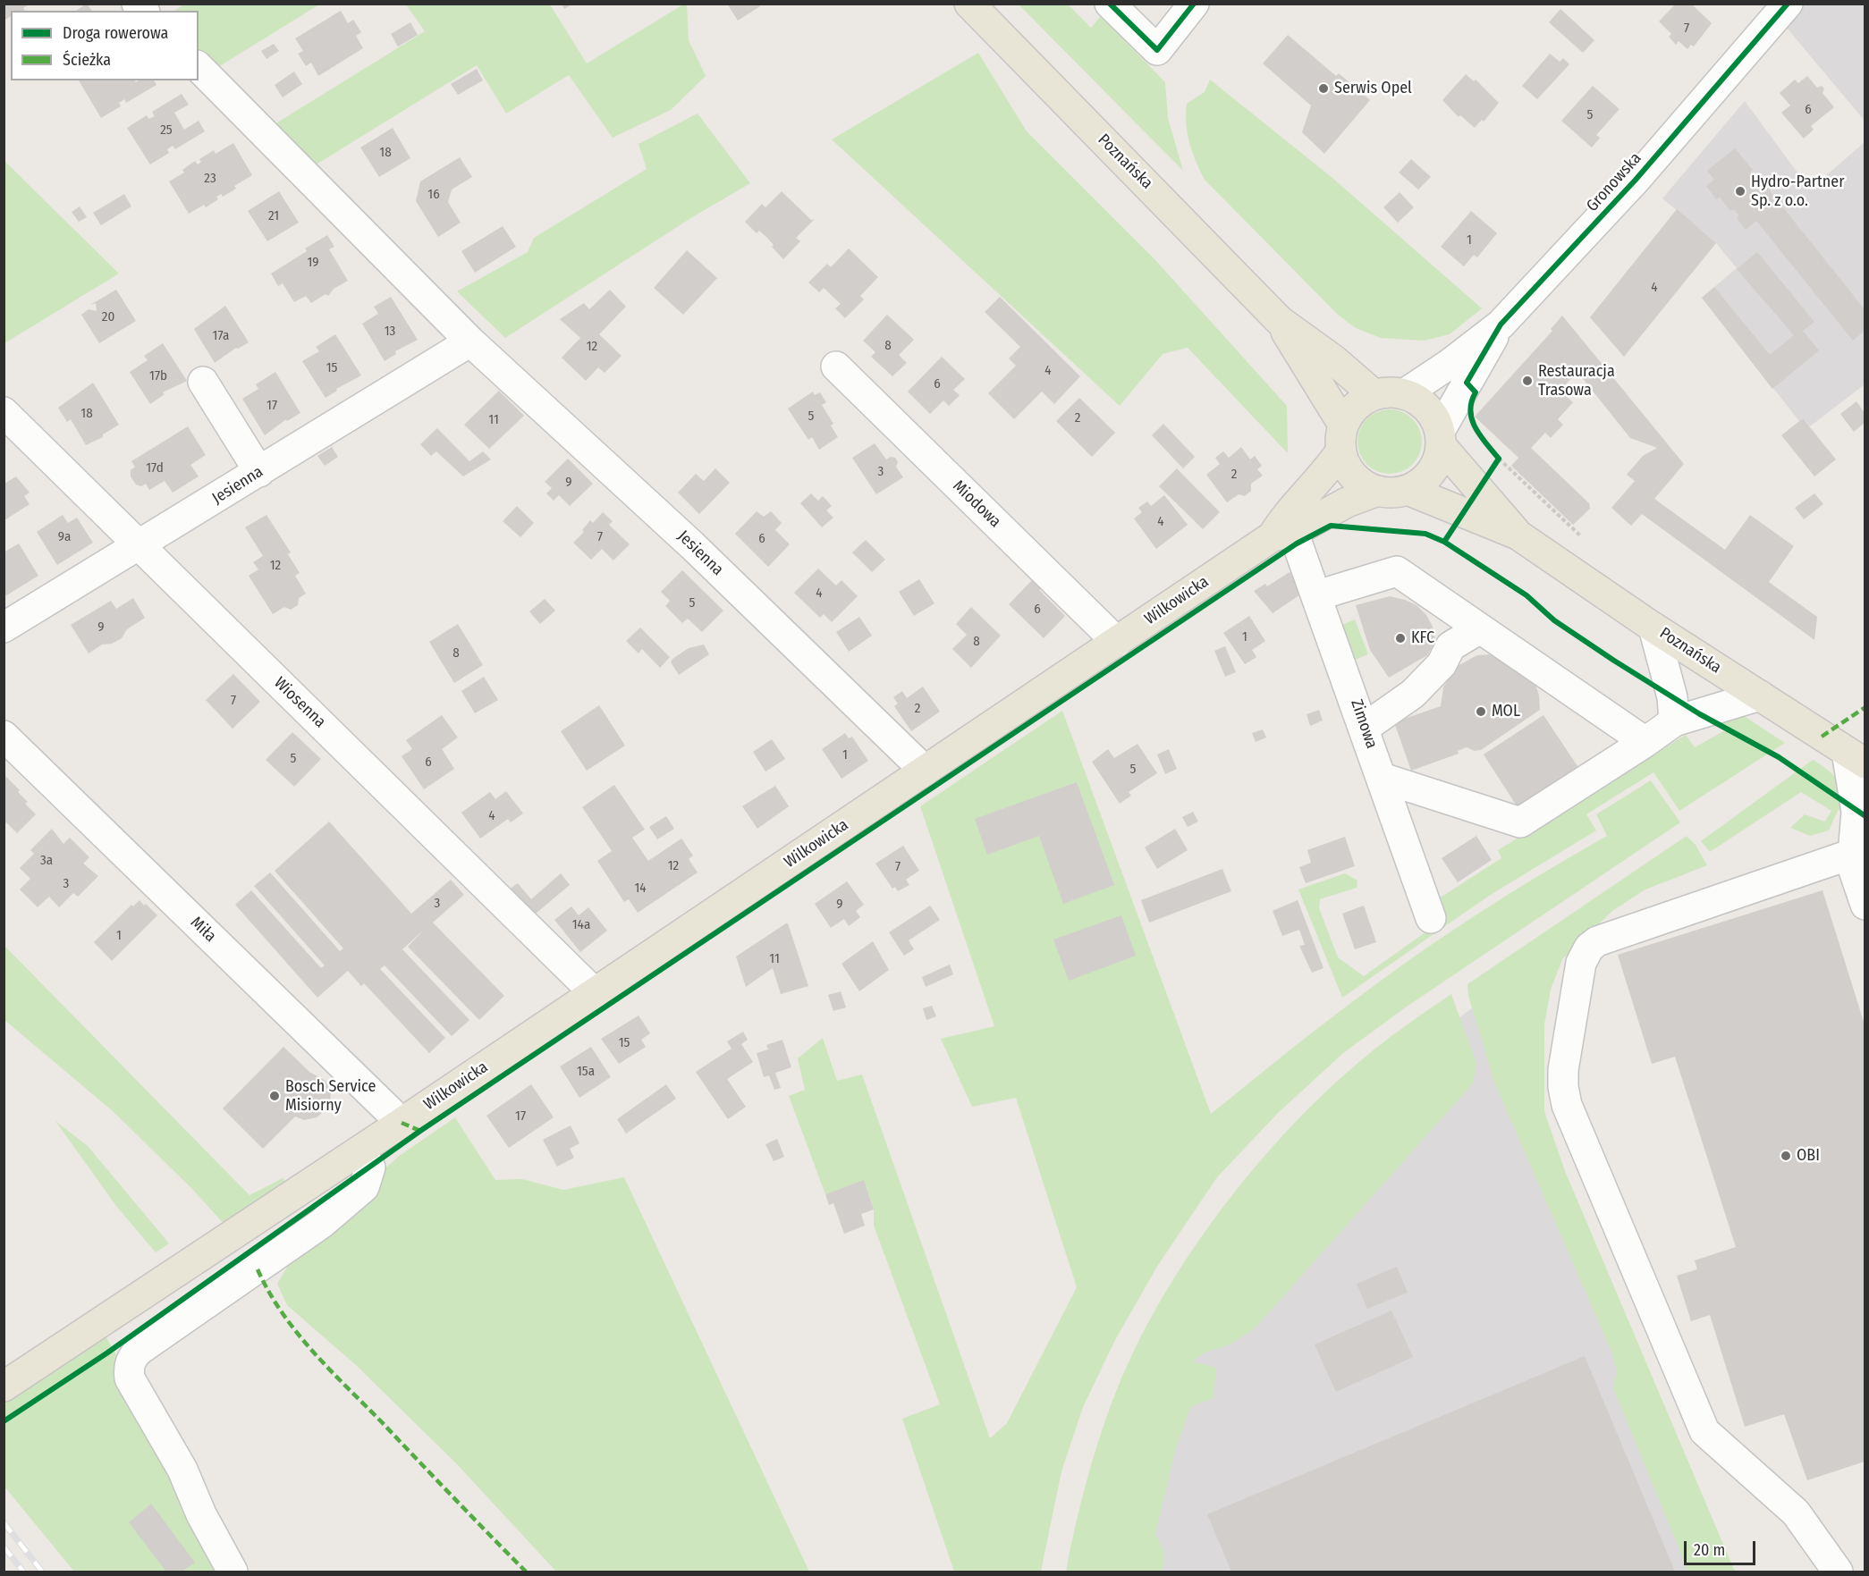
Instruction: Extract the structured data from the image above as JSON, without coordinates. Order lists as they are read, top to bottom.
{
  "streets": {
    "main road": ["Poznańska", "Wilkowicka"],
    "street": [
      "Gronowska",
      "Jesienna",
      "Miodowa",
      "Wiosenna",
      "Zimowa",
      "Miła"
    ]
  },
  "crossings": [
    ["Poznańska", "Gronowska"],
    ["Poznańska", "Wilkowicka"],
    ["Gronowska", "Wilkowicka"],
    ["Jesienna", "Wilkowicka"],
    ["Jesienna", "Wiosenna"],
    ["Miodowa", "Wilkowicka"],
    ["Wilkowicka", "Wiosenna"],
    ["Wilkowicka", "Zimowa"],
    ["Wilkowicka", "Miła"]
  ],
  "places": [
    "Serwis Opel",
    "Hydro-Partner Sp. z o.o.",
    "Restauracja Trasowa",
    "KFC",
    "MOL",
    "Bosch Service Misiorny",
    "OBI"
  ],
  "house_numbers": [
    "7",
    "6",
    "5",
    "25",
    "18",
    "23",
    "16",
    "21",
    "1",
    "19",
    "4",
    "20",
    "13",
    "17a",
    "8",
    "12",
    "15",
    "4",
    "17b",
    "6",
    "17",
    "18",
    "5",
    "2",
    "11",
    "17d",
    "3",
    "2",
    "9",
    "4",
    "9a",
    "7",
    "6",
    "12",
    "4",
    "5",
    "6",
    "9",
    "1",
    "8",
    "8",
    "7",
    "2",
    "1",
    "5",
    "6",
    "5",
    "4",
    "3a",
    "12",
    "7",
    "3",
    "14",
    "3",
    "9",
    "14a",
    "1",
    "11",
    "15",
    "15a",
    "17"
  ],
  "legend": ["Droga rowerowa", "Ścieżka"],
  "scale_bar": "20 m"
}
